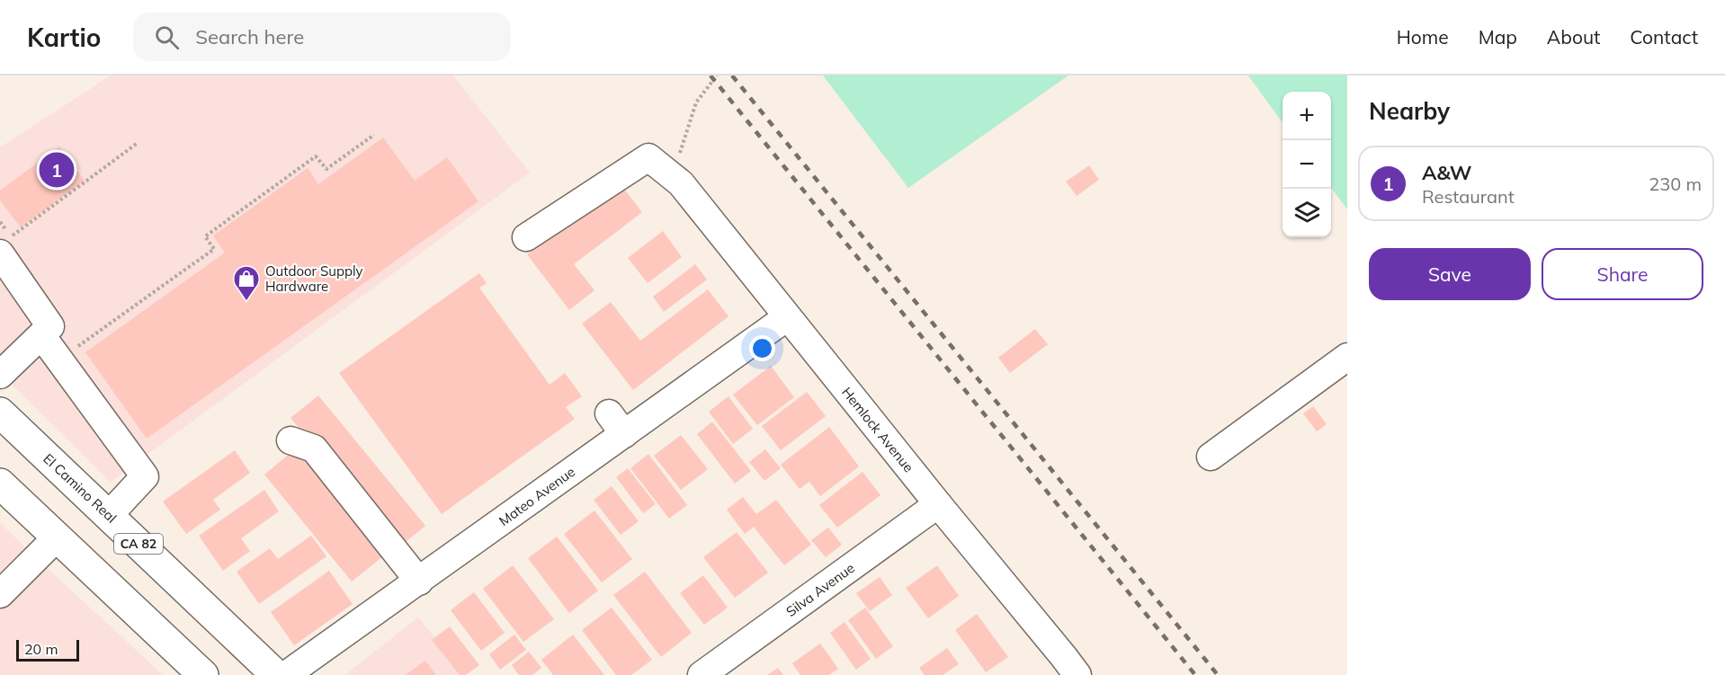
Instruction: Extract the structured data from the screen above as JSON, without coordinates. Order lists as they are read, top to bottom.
{
  "streets": {
    "main road": ["El Camino Real", "CA 82"],
    "street": ["Hemlock Avenue", "Mateo Avenue", "Silva Avenue"]
  },
  "crossings": [
    ["Hemlock Avenue", "Mateo Avenue"],
    ["Hemlock Avenue", "Silva Avenue"]
  ],
  "places": {
    "shop": ["Outdoor Supply Hardware"]
  },
  "scale_bar": "20 m",
  "page": {
    "header": "Kartio",
    "search": "Search here",
    "nav": [
      "Home",
      "Map",
      "About",
      "Contact"
    ],
    "heading": "Nearby",
    "map_buttons": ["+", "−"],
    "list": [
      {
        "mark": "1",
        "name": "A&W",
        "note": "Restaurant",
        "value": "230 m"
      }
    ],
    "pins": "1",
    "buttons": ["Save", "Share"],
    "scale": "20 m"
  }
}
